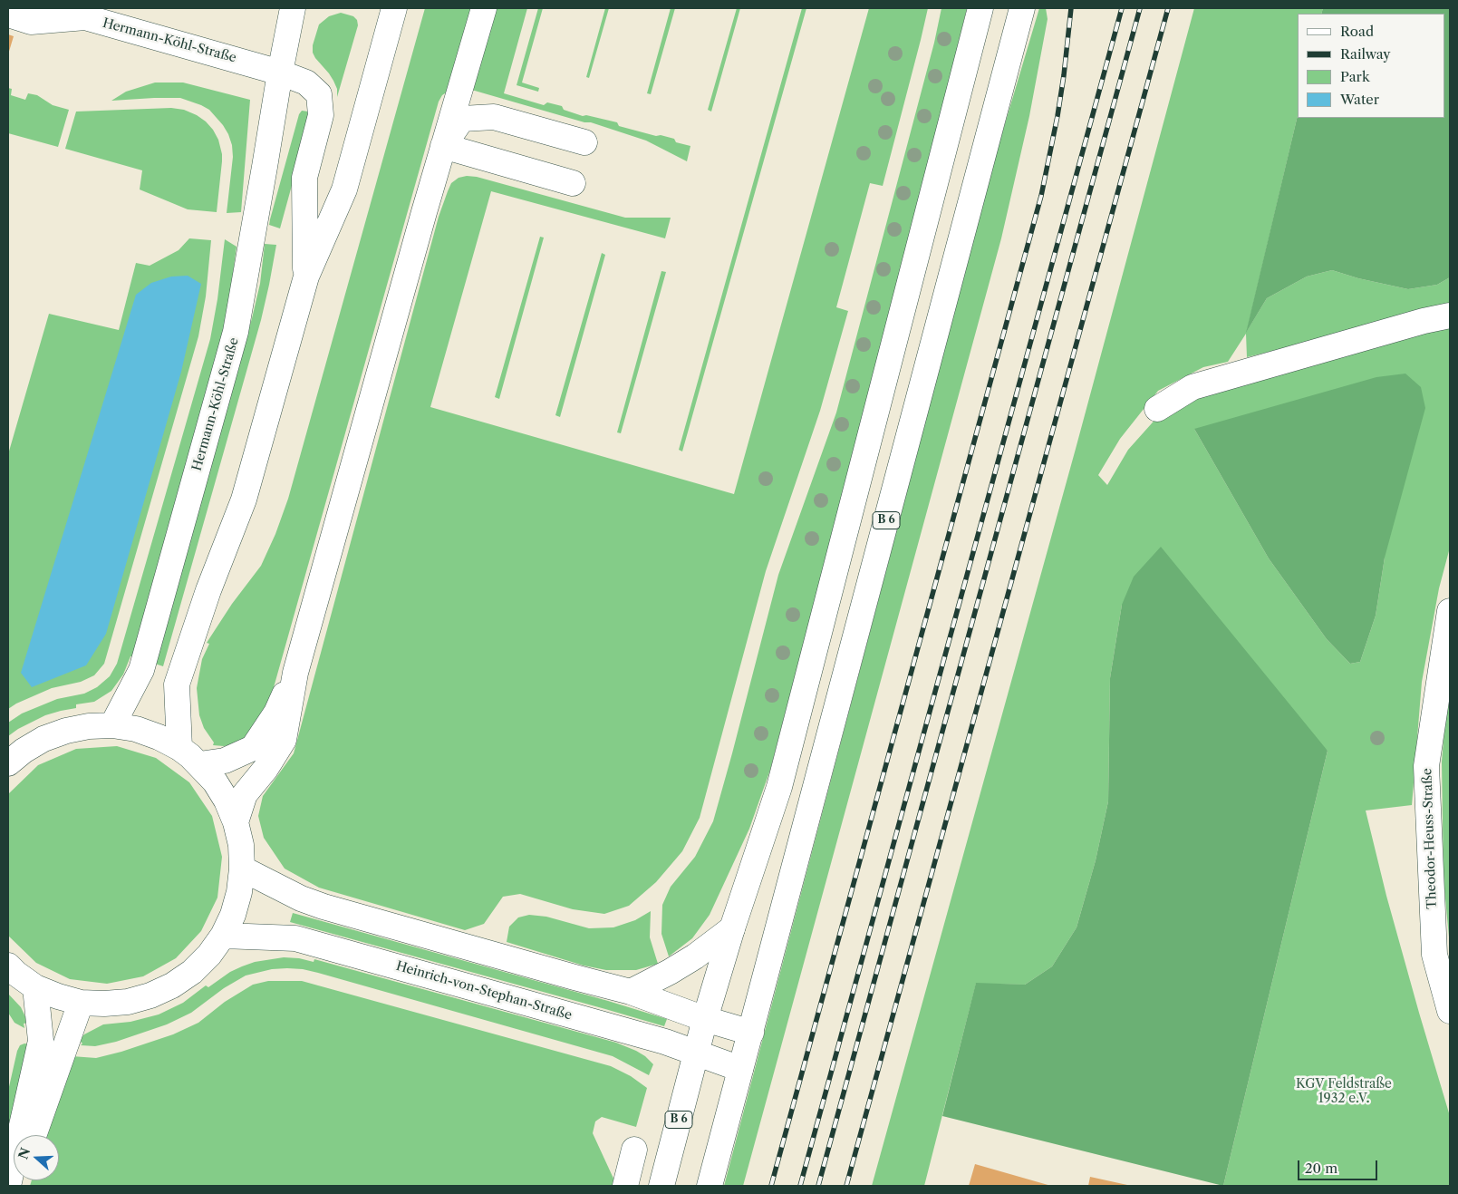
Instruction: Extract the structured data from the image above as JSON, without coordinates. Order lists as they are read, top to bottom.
{
  "streets": {
    "street": [
      "Hermann-Köhl-Straße",
      "B 6",
      "Theodor-Heuss-Straße",
      "Heinrich-von-Stephan-Straße"
    ]
  },
  "crossings": [
    ["B 6", "Heinrich-von-Stephan-Straße"]
  ],
  "parks": ["KGV Feldstraße 1932 e.V."],
  "legend": [
    "Road",
    "Railway",
    "Park",
    "Water"
  ],
  "scale_bar": "20 m",
  "north": "left"
}
